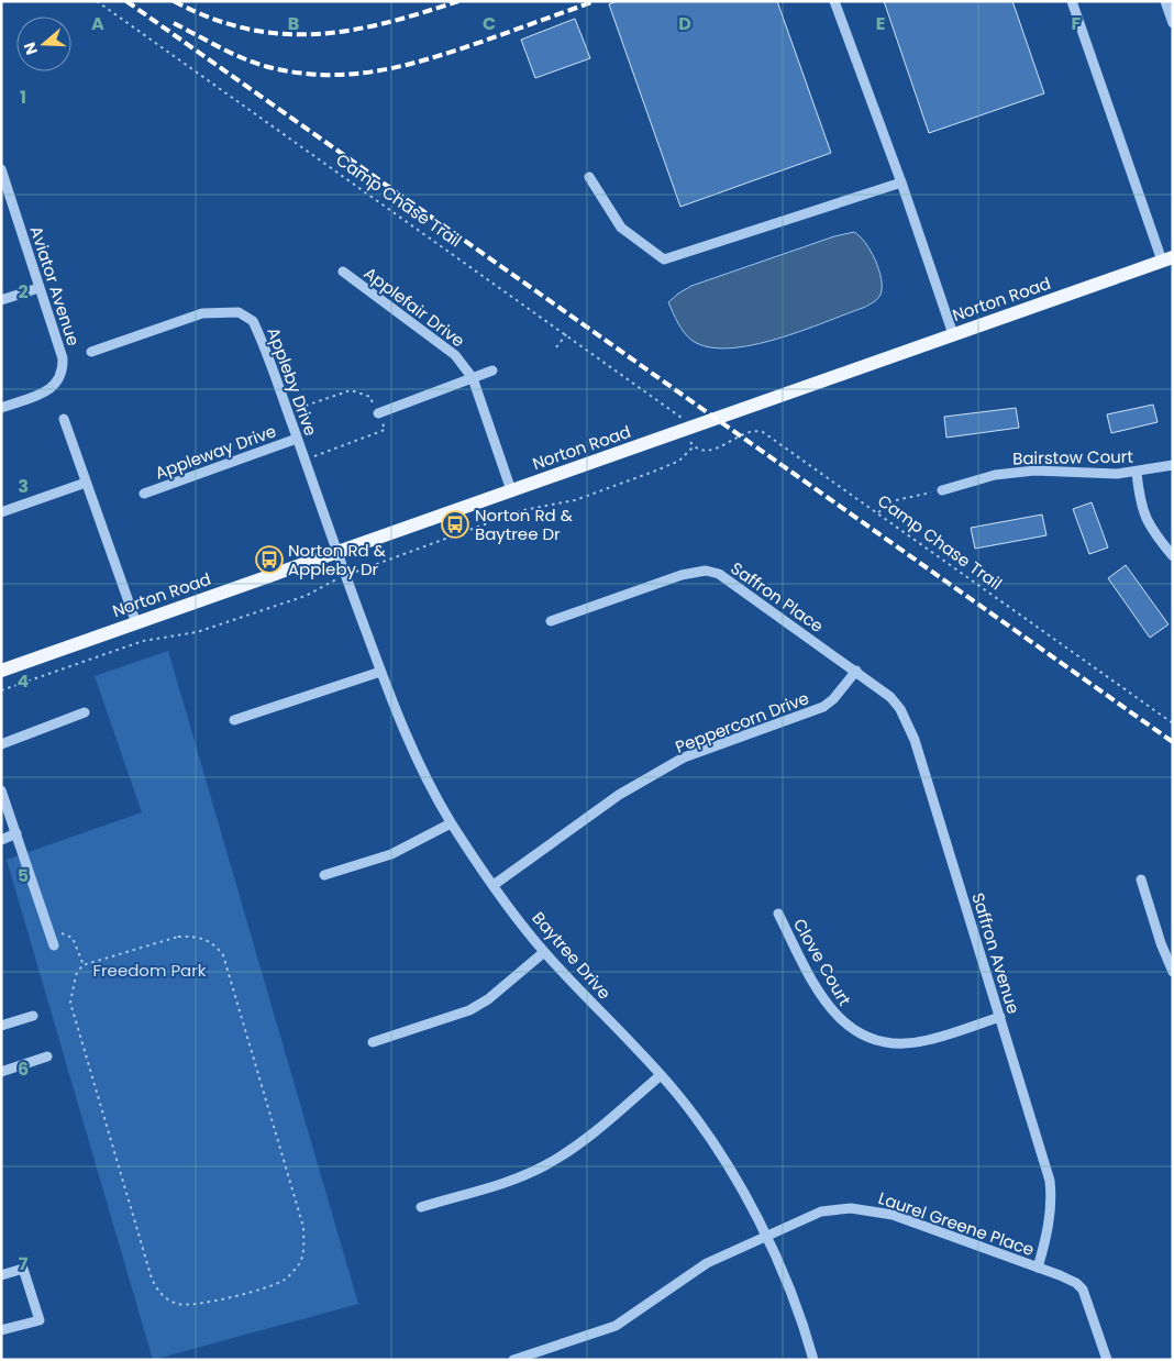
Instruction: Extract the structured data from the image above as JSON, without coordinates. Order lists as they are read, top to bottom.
{
  "streets": {
    "main road": ["Norton Road"],
    "street": [
      "Aviator Avenue",
      "Applefair Drive",
      "Appleby Drive",
      "Appleway Drive",
      "Bairstow Court",
      "Saffron Place",
      "Peppercorn Drive",
      "Saffron Avenue",
      "Baytree Drive",
      "Clove Court",
      "Laurel Greene Place"
    ],
    "path": ["Camp Chase Trail"]
  },
  "crossings": [
    ["Norton Road", "Applefair Drive"],
    ["Norton Road", "Appleby Drive"],
    ["Norton Road", "Baytree Drive"],
    ["Appleby Drive", "Appleway Drive"],
    ["Appleby Drive", "Baytree Drive"],
    ["Saffron Place", "Peppercorn Drive"],
    ["Saffron Place", "Saffron Avenue"],
    ["Peppercorn Drive", "Saffron Avenue"],
    ["Peppercorn Drive", "Baytree Drive"],
    ["Saffron Avenue", "Clove Court"],
    ["Saffron Avenue", "Laurel Greene Place"],
    ["Baytree Drive", "Laurel Greene Place"]
  ],
  "parks": ["Freedom Park"],
  "places": {
    "bus stop": ["Norton Rd & Baytree Dr", "Norton Rd & Appleby Dr"]
  },
  "north": "left",
  "grid": {
    "columns": [
      "A",
      "B",
      "C",
      "D",
      "E",
      "F"
    ],
    "rows": [
      "1",
      "2",
      "3",
      "4",
      "5",
      "6",
      "7"
    ]
  }
}
